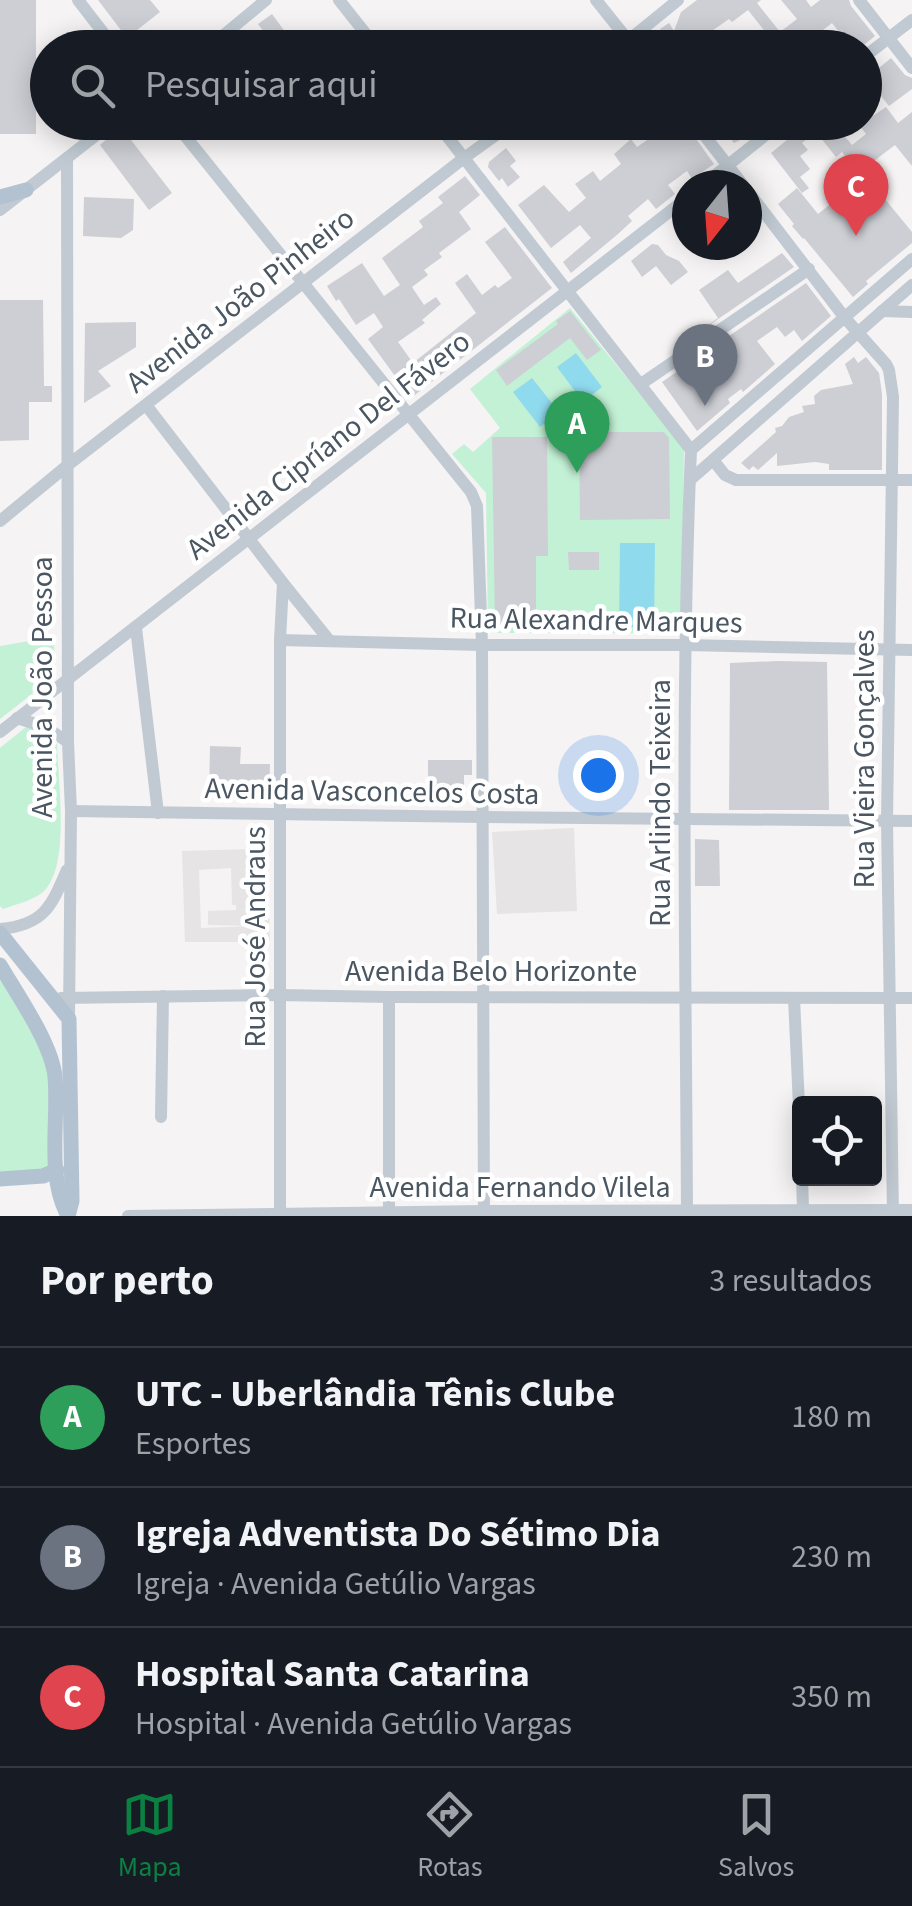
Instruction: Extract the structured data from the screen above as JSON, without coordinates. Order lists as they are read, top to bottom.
{
  "streets": {
    "street": [
      "Avenida João Pinheiro",
      "Avenida Cipríano Del Fávero",
      "Rua Alexandre Marques",
      "Avenida João Pessoa",
      "Rua Vieira Gonçalves",
      "Avenida Vasconcelos Costa",
      "Rua Arlindo Teixeira",
      "Rua José Andraus",
      "Avenida Belo Horizonte",
      "Avenida Fernando Vilela"
    ]
  },
  "crossings": [
    ["Avenida João Pinheiro", "Avenida João Pessoa"],
    ["Avenida Cipríano Del Fávero", "Avenida João Pessoa"],
    ["Rua Alexandre Marques", "Rua Vieira Gonçalves"],
    ["Rua Alexandre Marques", "Rua Arlindo Teixeira"],
    ["Rua Alexandre Marques", "Rua José Andraus"],
    ["Avenida João Pessoa", "Avenida Vasconcelos Costa"],
    ["Avenida João Pessoa", "Avenida Belo Horizonte"],
    ["Rua Vieira Gonçalves", "Avenida Vasconcelos Costa"],
    ["Rua Vieira Gonçalves", "Avenida Belo Horizonte"],
    ["Rua Vieira Gonçalves", "Avenida Fernando Vilela"],
    ["Avenida Vasconcelos Costa", "Rua Arlindo Teixeira"],
    ["Avenida Vasconcelos Costa", "Rua José Andraus"],
    ["Rua Arlindo Teixeira", "Avenida Belo Horizonte"],
    ["Rua Arlindo Teixeira", "Avenida Fernando Vilela"],
    ["Rua José Andraus", "Avenida Belo Horizonte"],
    ["Rua José Andraus", "Avenida Fernando Vilela"]
  ],
  "north": "bottom",
  "page": {
    "search": "Pesquisar aqui",
    "pins": ["C", "B", "A"],
    "heading": ["Por perto", "3 resultados"],
    "list": [
      {
        "mark": "A",
        "name": "UTC - Uberlândia Tênis Clube",
        "note": "Esportes",
        "value": "180 m"
      },
      {
        "mark": "B",
        "name": "Igreja Adventista Do Sétimo Dia",
        "note": "Igreja · Avenida Getúlio Vargas",
        "value": "230 m"
      },
      {
        "mark": "C",
        "name": "Hospital Santa Catarina",
        "note": "Hospital · Avenida Getúlio Vargas",
        "value": "350 m"
      }
    ],
    "nav": ["Mapa", "Rotas", "Salvos"]
  }
}
